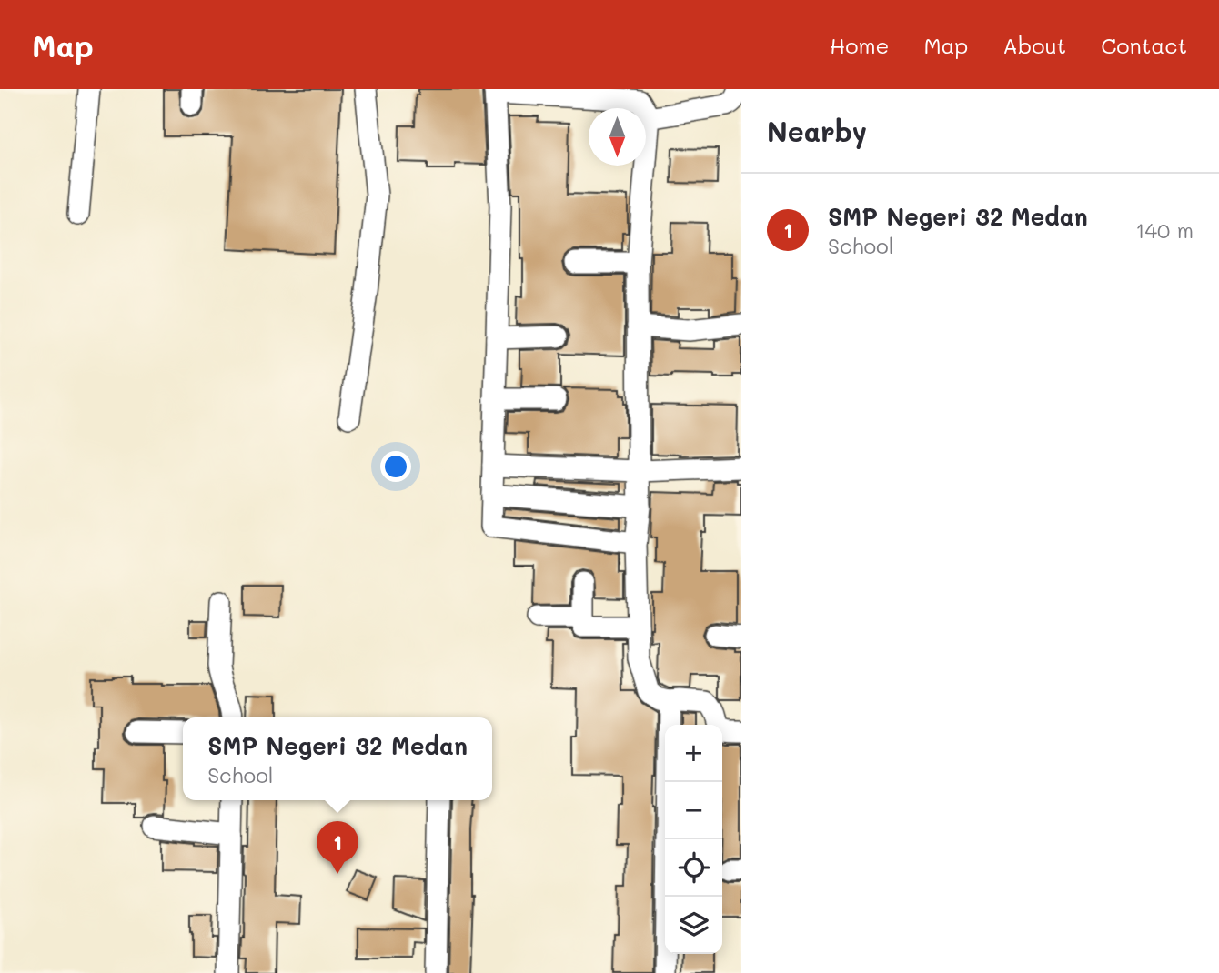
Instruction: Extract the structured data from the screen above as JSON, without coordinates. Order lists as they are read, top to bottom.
{
  "north": "bottom",
  "page": {
    "header": "Map",
    "nav": [
      "Home",
      "Map",
      "About",
      "Contact"
    ],
    "heading": "Nearby",
    "list": [
      {
        "mark": "1",
        "name": "SMP Negeri 32 Medan",
        "note": "School",
        "value": "140 m"
      }
    ],
    "popup": ["SMP Negeri 32 Medan", "School"],
    "map_buttons": ["+", "−"],
    "pins": "1"
  }
}
